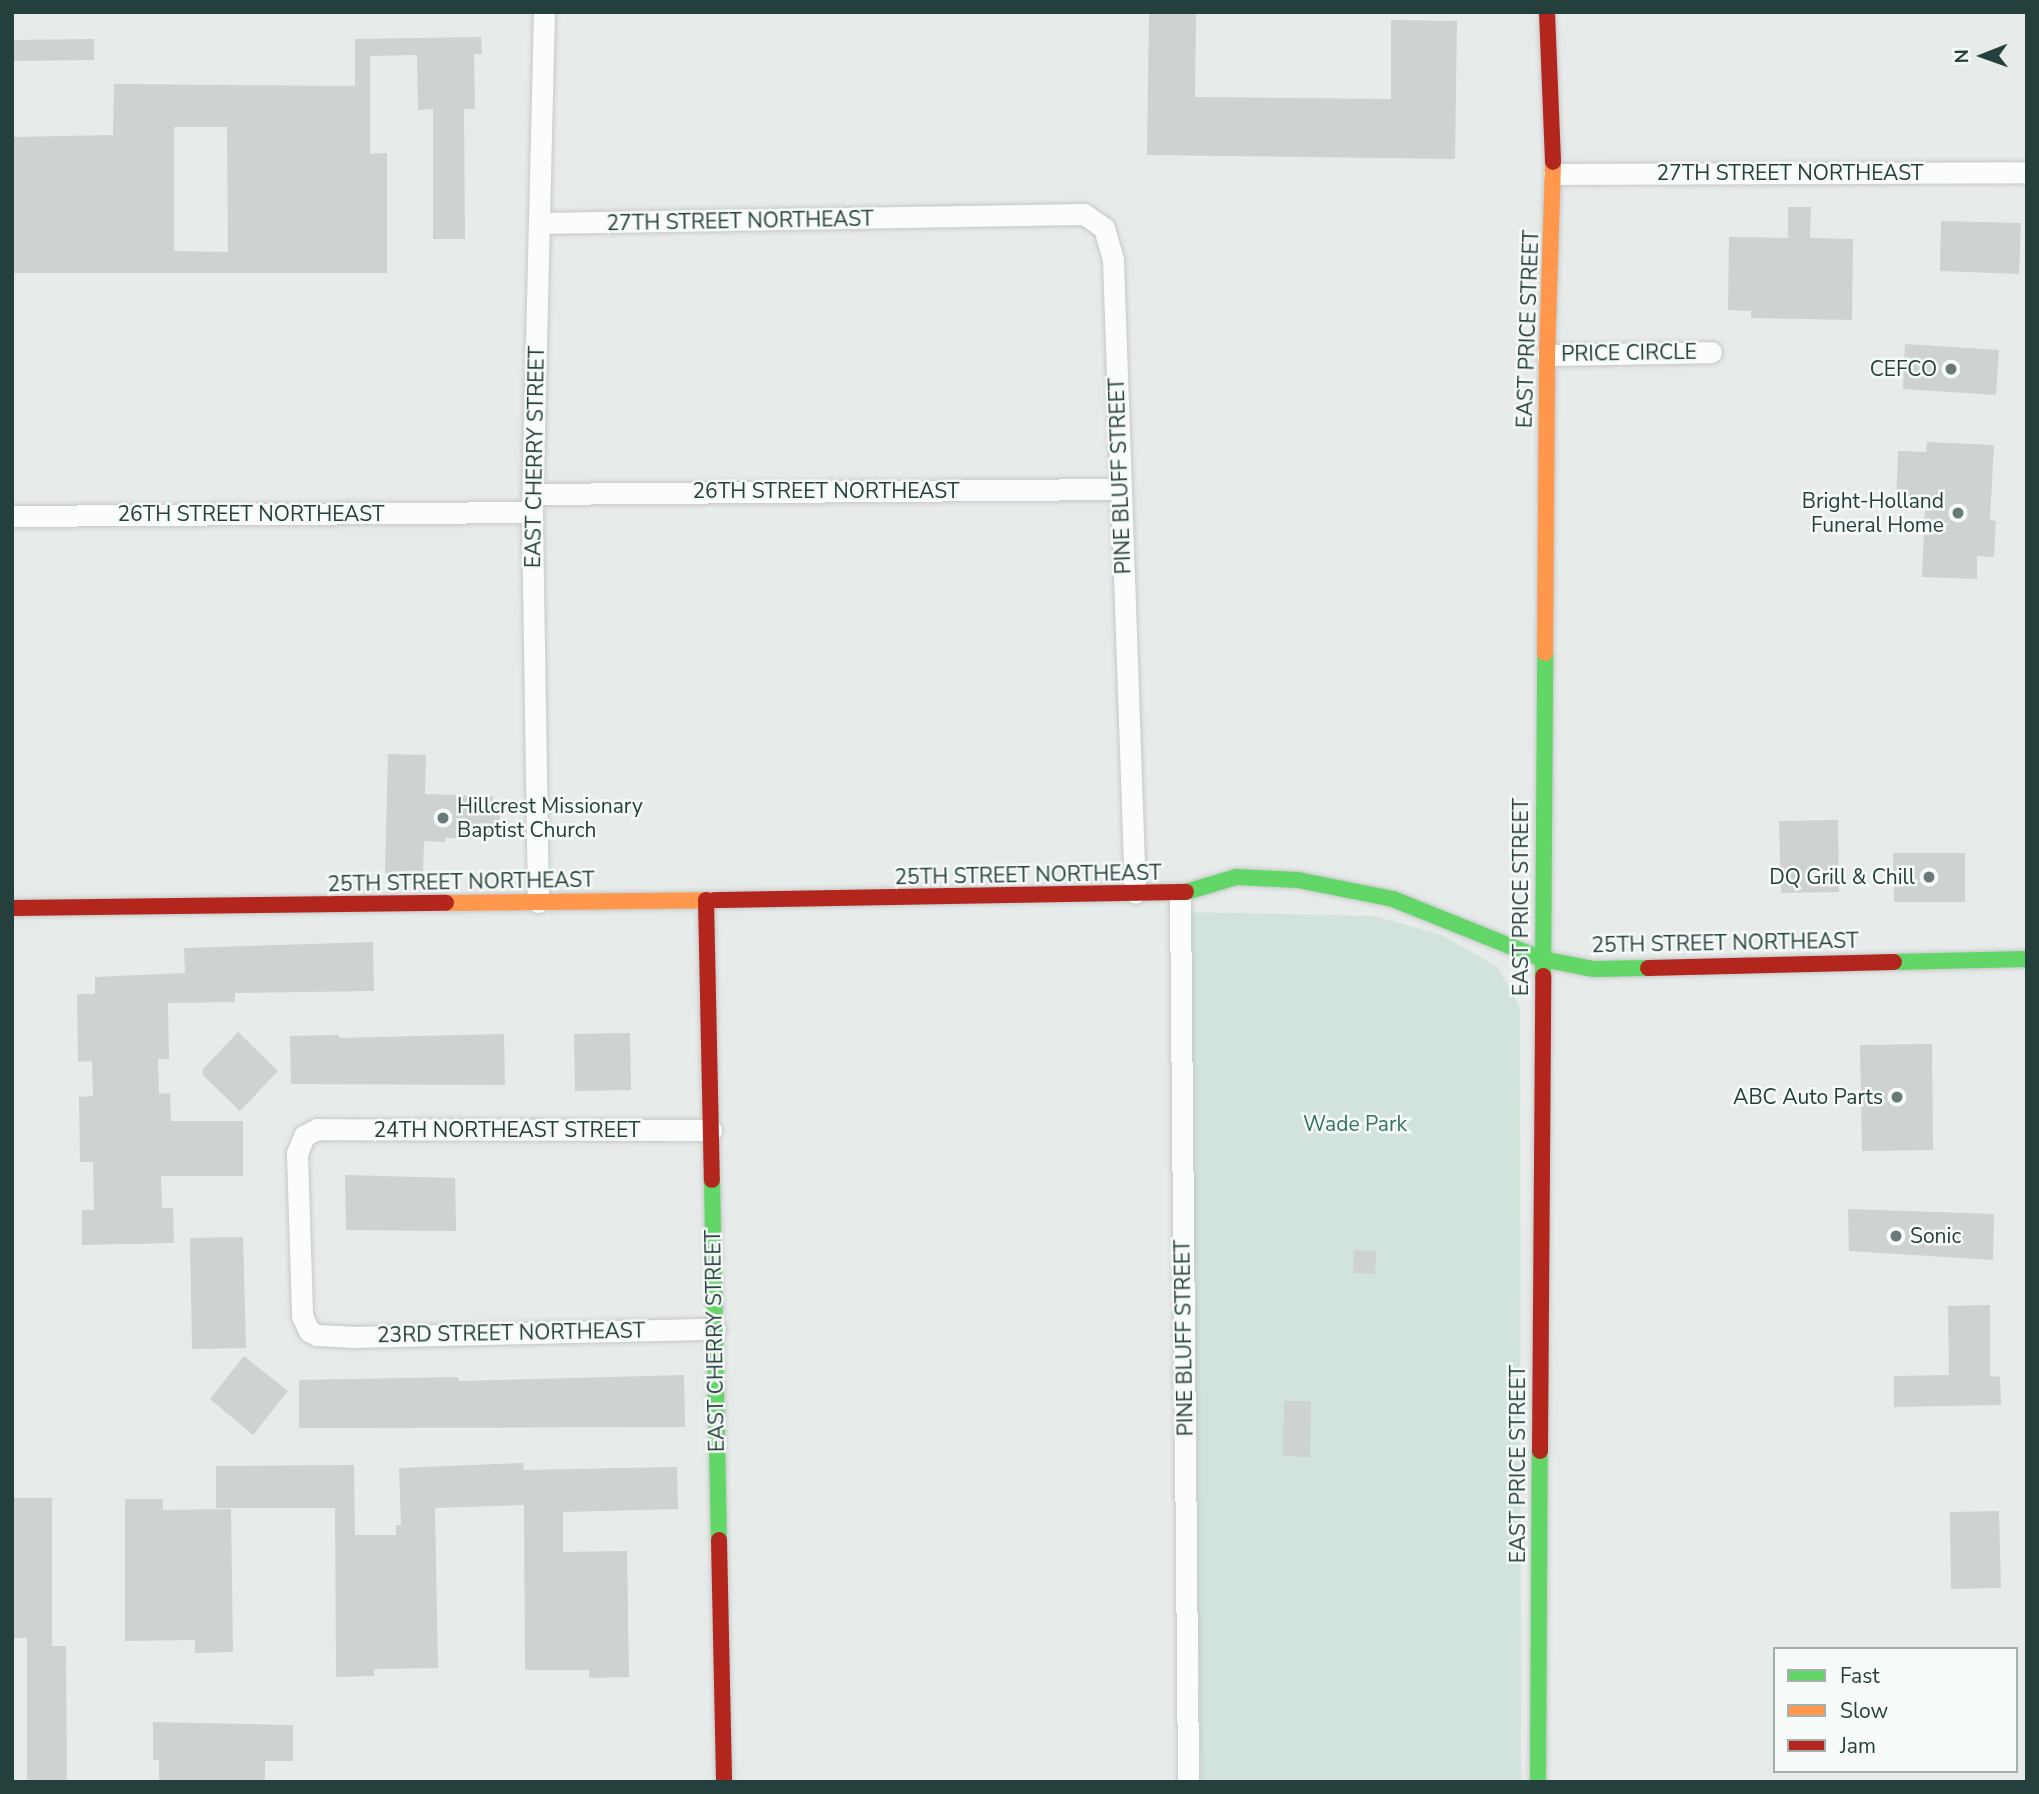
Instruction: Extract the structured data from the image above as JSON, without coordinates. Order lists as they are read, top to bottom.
{
  "streets": {
    "street": [
      "27TH STREET NORTHEAST",
      "EAST PRICE STREET",
      "PRICE CIRCLE",
      "EAST CHERRY STREET",
      "PINE BLUFF STREET",
      "26TH STREET NORTHEAST",
      "25TH STREET NORTHEAST",
      "24TH NORTHEAST STREET",
      "23RD STREET NORTHEAST"
    ]
  },
  "crossings": [
    ["27TH STREET NORTHEAST", "EAST PRICE STREET"],
    ["27TH STREET NORTHEAST", "EAST CHERRY STREET"],
    ["27TH STREET NORTHEAST", "PINE BLUFF STREET"],
    ["EAST PRICE STREET", "PRICE CIRCLE"],
    ["EAST PRICE STREET", "25TH STREET NORTHEAST"],
    ["EAST CHERRY STREET", "26TH STREET NORTHEAST"],
    ["EAST CHERRY STREET", "25TH STREET NORTHEAST"],
    ["EAST CHERRY STREET", "24TH NORTHEAST STREET"],
    ["EAST CHERRY STREET", "23RD STREET NORTHEAST"],
    ["PINE BLUFF STREET", "26TH STREET NORTHEAST"],
    ["PINE BLUFF STREET", "25TH STREET NORTHEAST"],
    ["24TH NORTHEAST STREET", "23RD STREET NORTHEAST"]
  ],
  "parks": ["Wade Park"],
  "places": [
    "CEFCO",
    "Bright-Holland Funeral Home",
    "Hillcrest Missionary Baptist Church",
    "DQ Grill & Chill",
    "ABC Auto Parts",
    "Sonic"
  ],
  "legend": ["Fast", "Slow", "Jam"],
  "north": "left"
}
